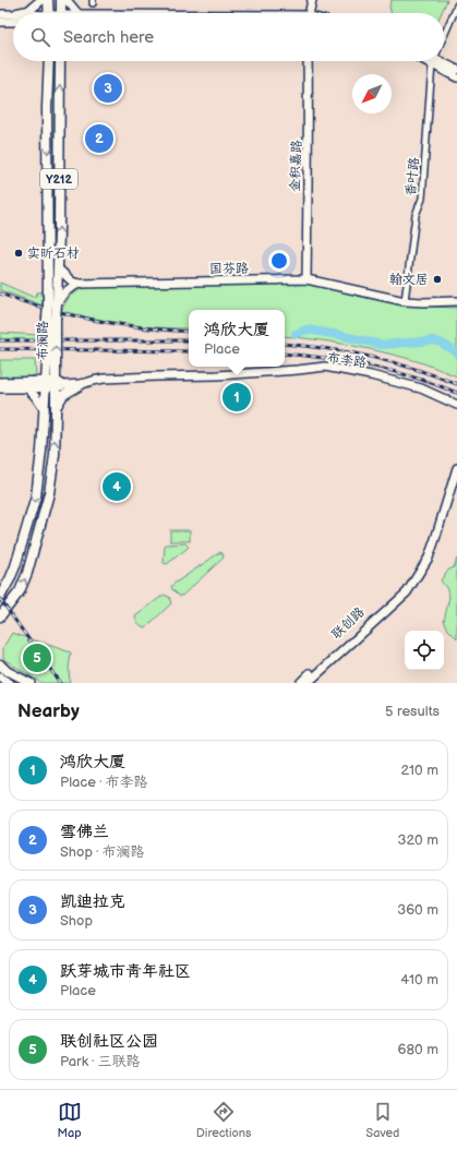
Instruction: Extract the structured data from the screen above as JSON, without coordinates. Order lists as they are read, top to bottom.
{
  "streets": {
    "main road": ["Y212", "布澜路"],
    "street": [
      "金积嘉路",
      "香叶路",
      "国芬路",
      "布李路",
      "联创路"
    ]
  },
  "crossings": [
    ["金积嘉路", "国芬路"],
    ["香叶路", "国芬路"],
    ["布澜路", "布李路"]
  ],
  "places": ["实昕石材", "翰文居"],
  "north": "bottom left",
  "page": {
    "search": "Search here",
    "pins": [
      "3",
      "2",
      "1",
      "4",
      "5"
    ],
    "popup": ["鸿欣大厦", "Place"],
    "heading": ["Nearby", "5 results"],
    "list": [
      {
        "mark": "1",
        "name": "鸿欣大厦",
        "note": "Place · 布李路",
        "value": "210 m"
      },
      {
        "mark": "2",
        "name": "雪佛兰",
        "note": "Shop · 布澜路",
        "value": "320 m"
      },
      {
        "mark": "3",
        "name": "凯迪拉克",
        "note": "Shop",
        "value": "360 m"
      },
      {
        "mark": "4",
        "name": "跃芽城市青年社区",
        "note": "Place",
        "value": "410 m"
      },
      {
        "mark": "5",
        "name": "联创社区公园",
        "note": "Park · 三联路",
        "value": "680 m"
      }
    ],
    "nav": ["Map", "Directions", "Saved"]
  }
}
